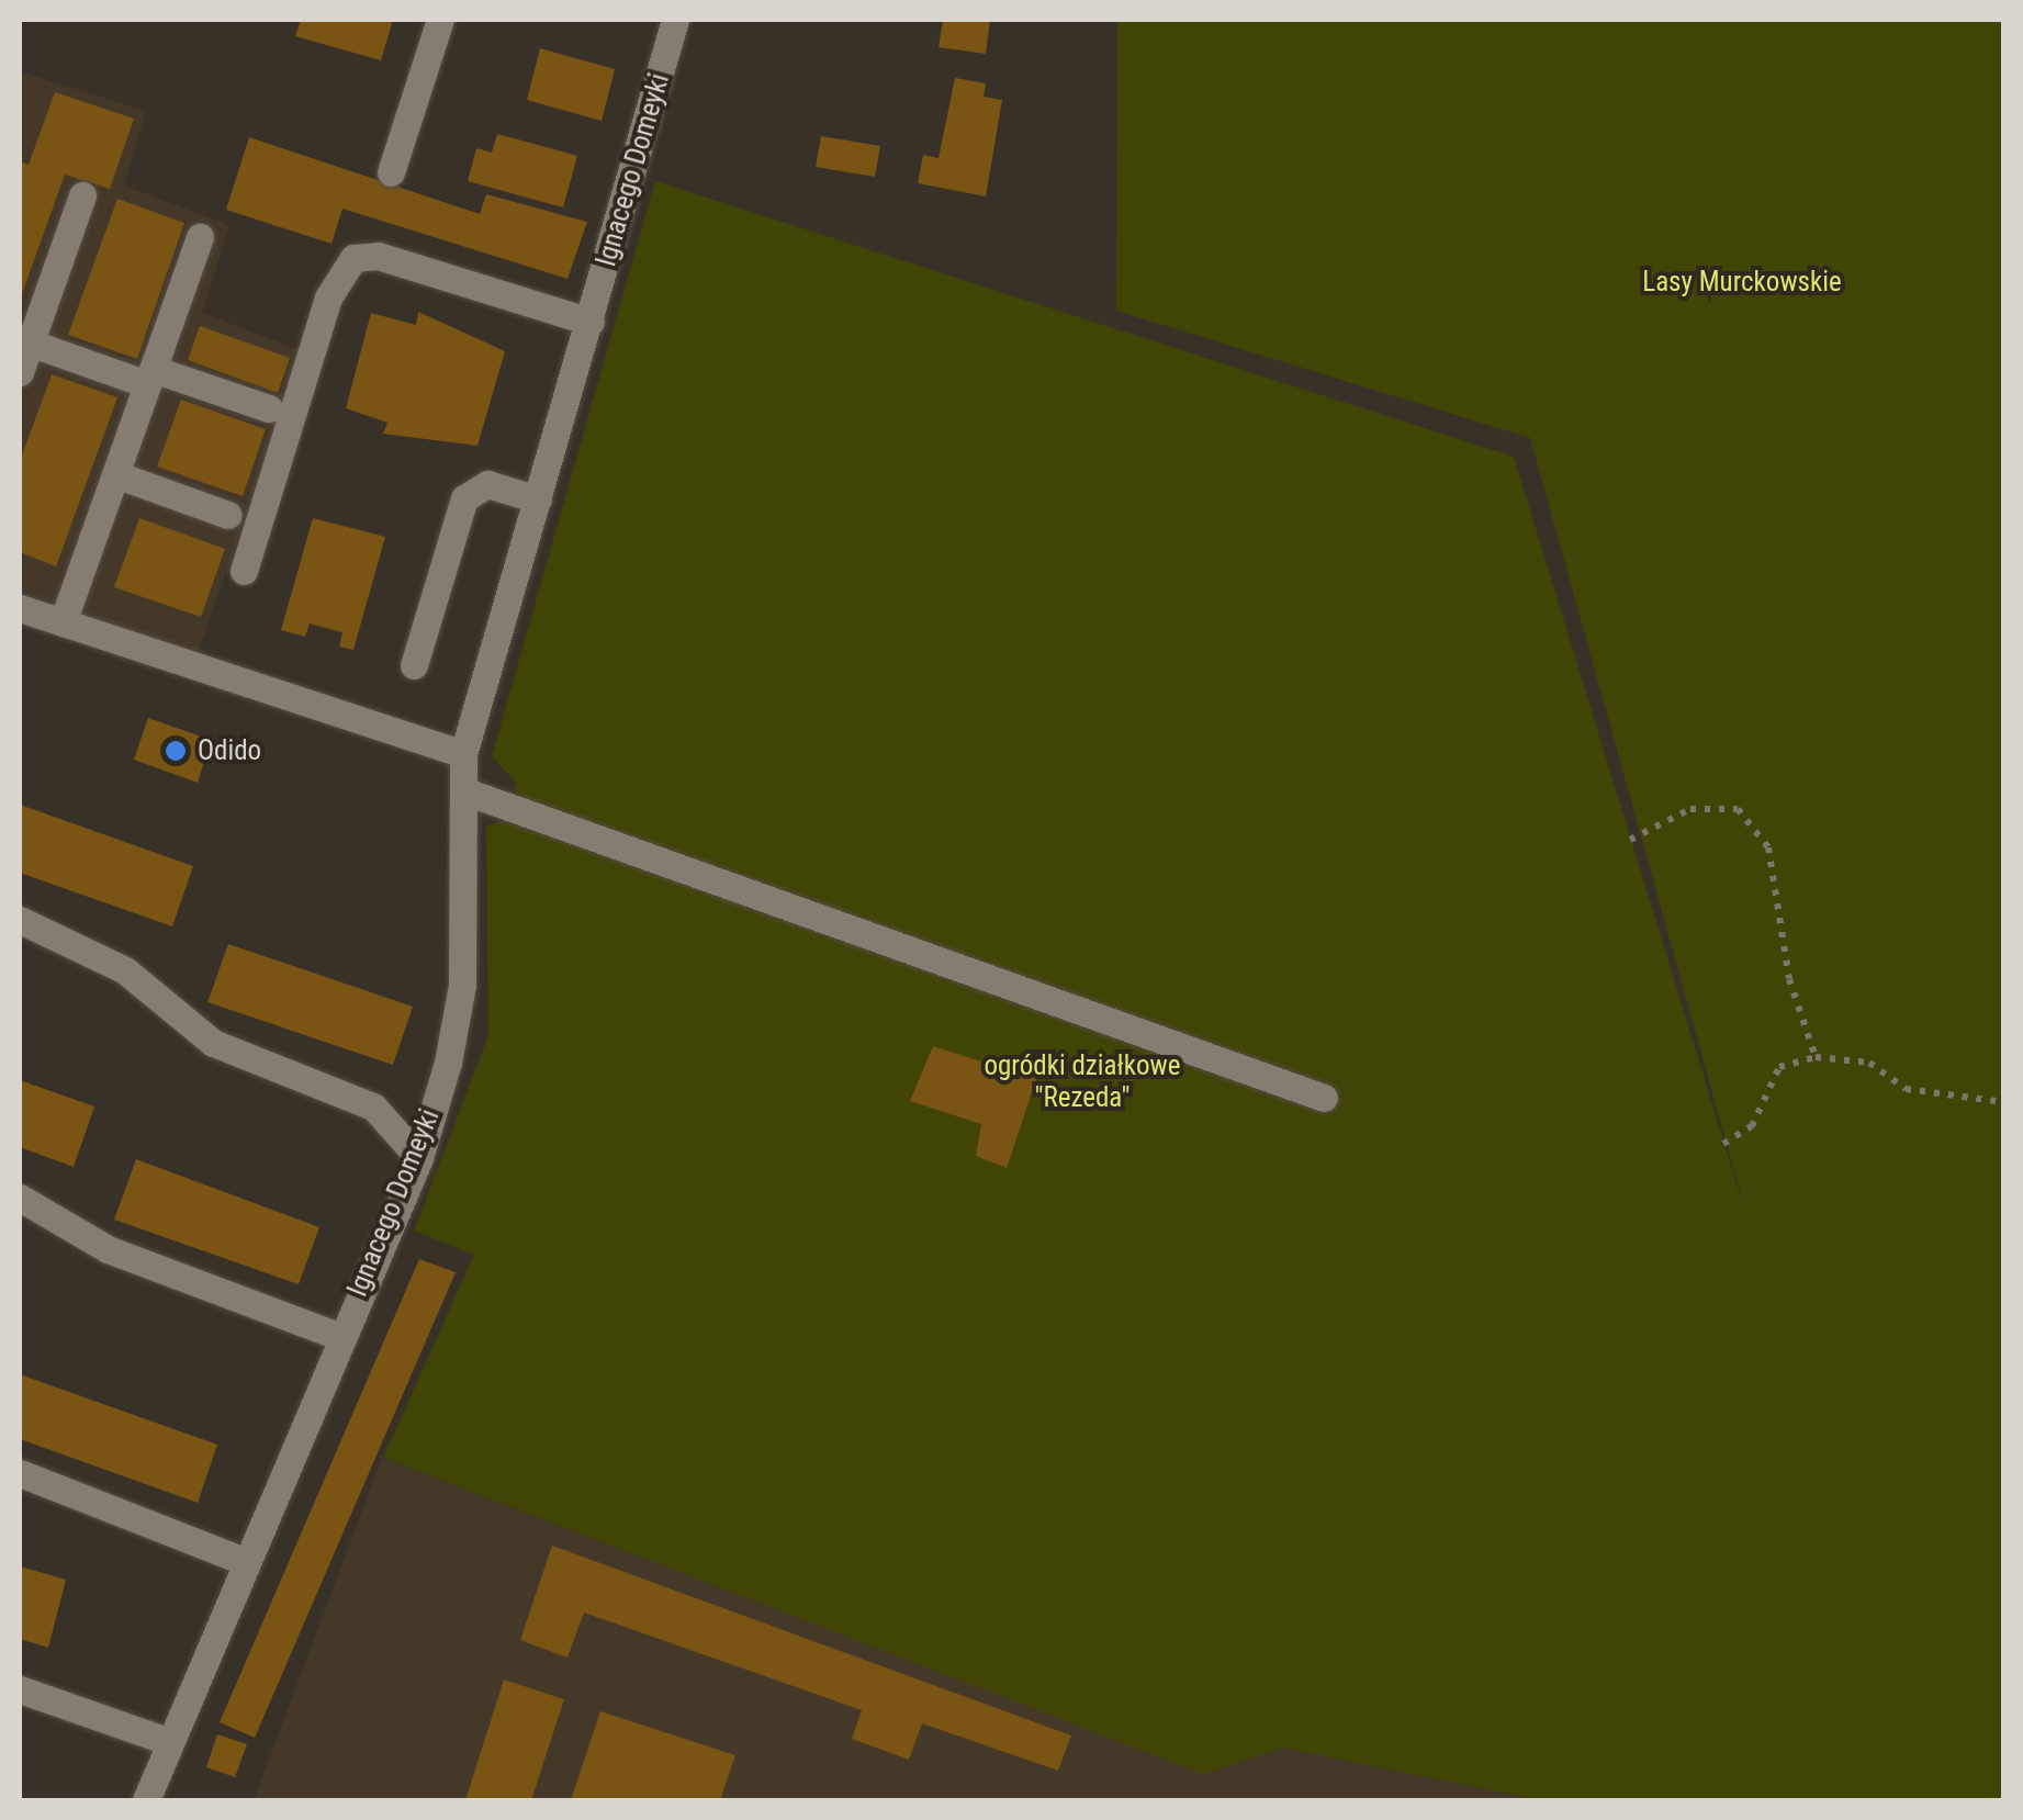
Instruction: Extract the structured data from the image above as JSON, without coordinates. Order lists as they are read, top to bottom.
{
  "streets": {
    "street": ["Ignacego Domeyki"]
  },
  "parks": ["Lasy Murckowskie", "ogródki działkowe \"Rezeda\""],
  "places": ["Odido"]
}
